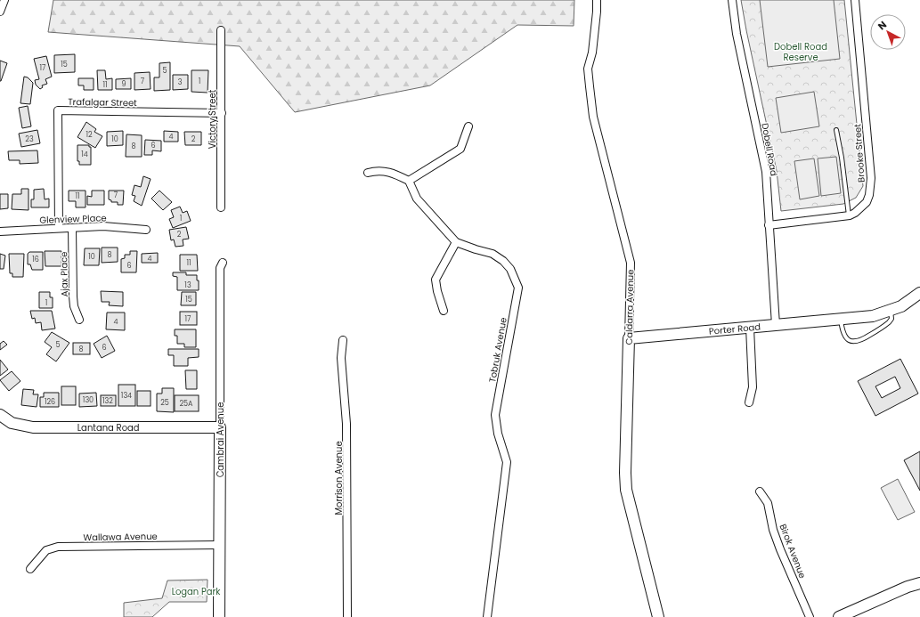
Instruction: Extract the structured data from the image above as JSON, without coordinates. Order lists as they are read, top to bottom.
{
  "streets": {
    "street": [
      "Trafalgar Street",
      "Victory Street",
      "Dobell Road",
      "Brooke Street",
      "Glenview Place",
      "Ajax Place",
      "Caldarra Avenue",
      "Porter Road",
      "Tobruk Avenue",
      "Lantana Road",
      "Cambrai Avenue",
      "Morrison Avenue",
      "Wallawa Avenue",
      "Birok Avenue"
    ]
  },
  "crossings": [
    ["Trafalgar Street", "Victory Street"],
    ["Trafalgar Street", "Glenview Place"],
    ["Dobell Road", "Porter Road"],
    ["Glenview Place", "Ajax Place"],
    ["Caldarra Avenue", "Porter Road"],
    ["Lantana Road", "Cambrai Avenue"],
    ["Cambrai Avenue", "Wallawa Avenue"]
  ],
  "parks": ["Dobell Road Reserve", "Logan Park"],
  "house_numbers": [
    "15",
    "17",
    "5",
    "7",
    "1",
    "3",
    "9",
    "11",
    "12",
    "4",
    "23",
    "10",
    "2",
    "6",
    "8",
    "14",
    "7",
    "11",
    "1",
    "2",
    "8",
    "10",
    "4",
    "16",
    "11",
    "6",
    "13",
    "15",
    "1",
    "17",
    "4",
    "5",
    "6",
    "8",
    "134",
    "130",
    "132",
    "126",
    "25",
    "25A"
  ],
  "north": "top left"
}
